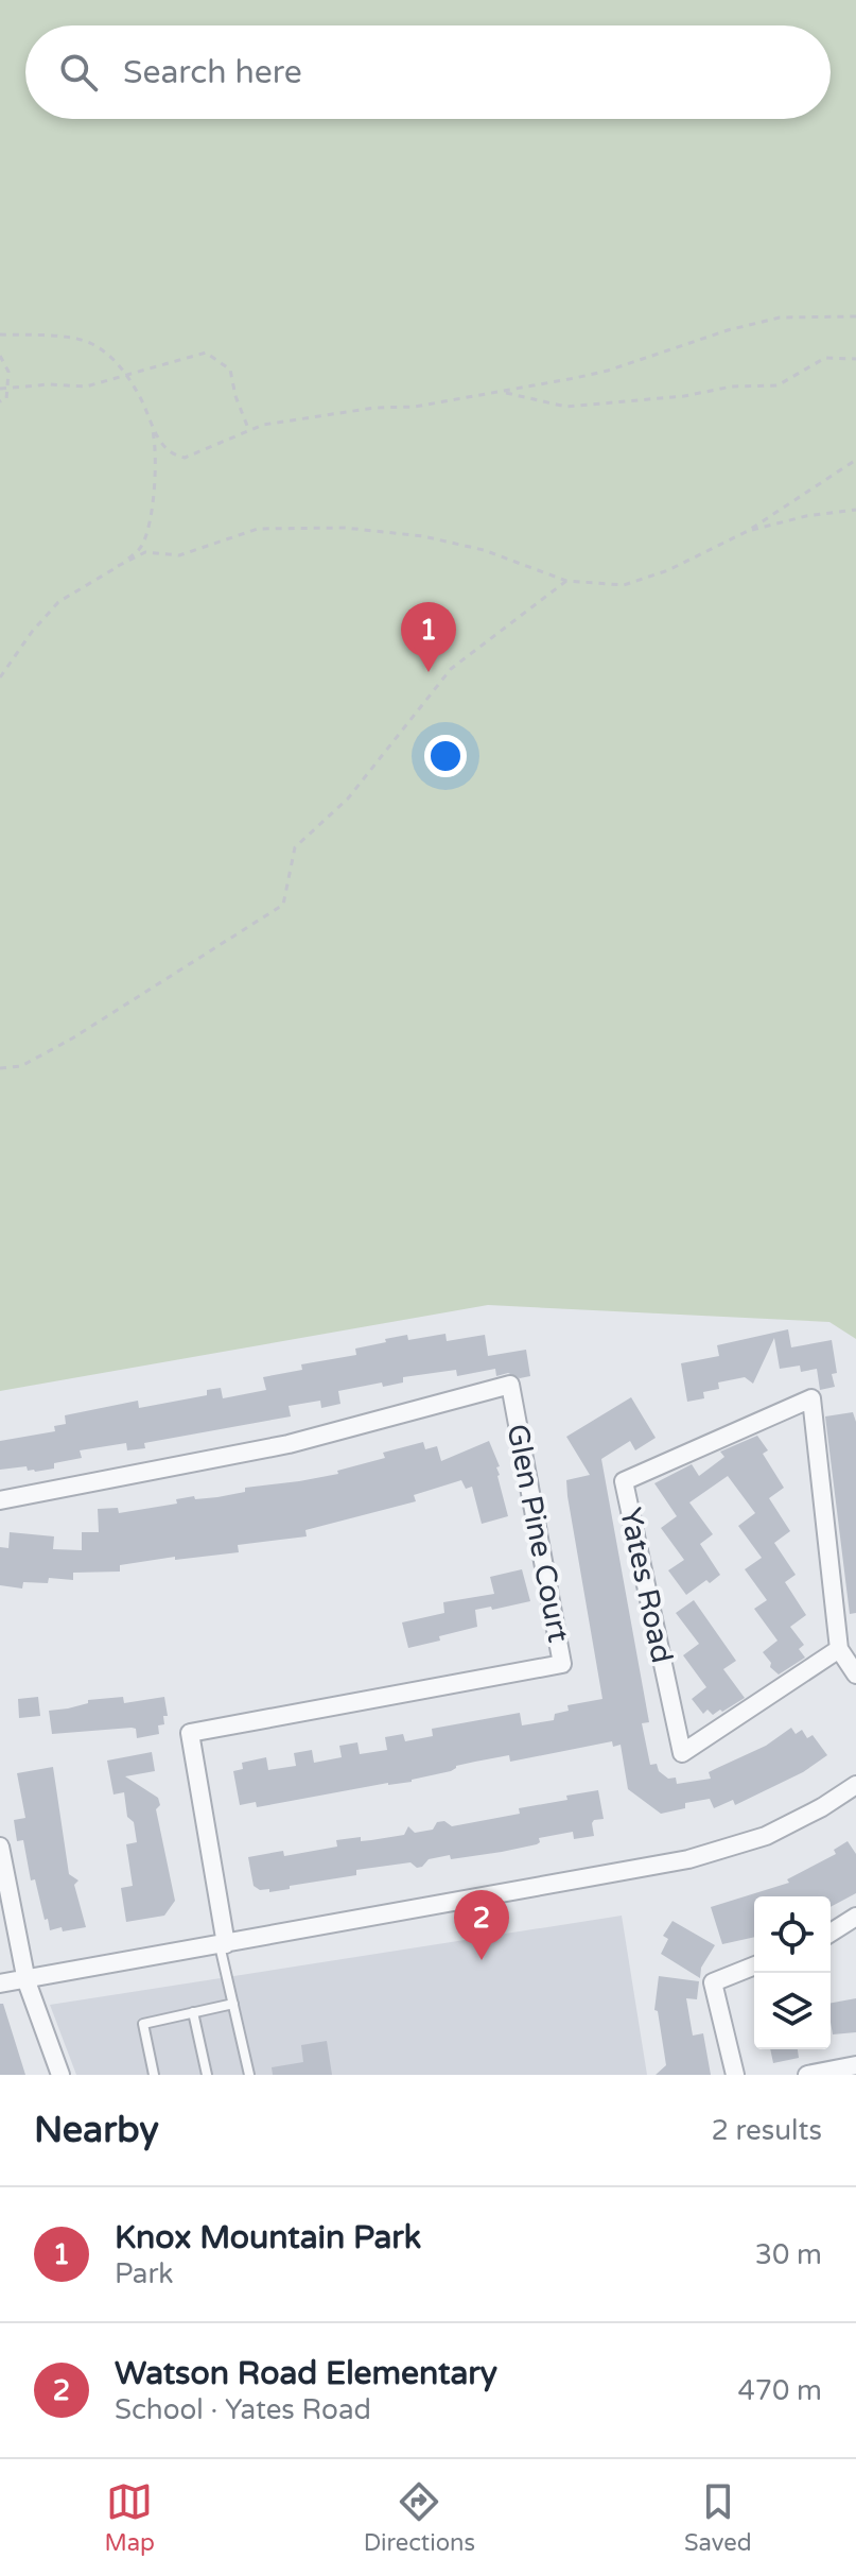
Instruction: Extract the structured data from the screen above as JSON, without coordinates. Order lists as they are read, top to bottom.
{
  "streets": {
    "street": ["Glen Pine Court", "Yates Road"]
  },
  "page": {
    "search": "Search here",
    "pins": ["1", "2"],
    "heading": ["Nearby", "2 results"],
    "list": [
      {
        "mark": "1",
        "name": "Knox Mountain Park",
        "note": "Park",
        "value": "30 m"
      },
      {
        "mark": "2",
        "name": "Watson Road Elementary",
        "note": "School · Yates Road",
        "value": "470 m"
      }
    ],
    "nav": ["Map", "Directions", "Saved"]
  }
}
